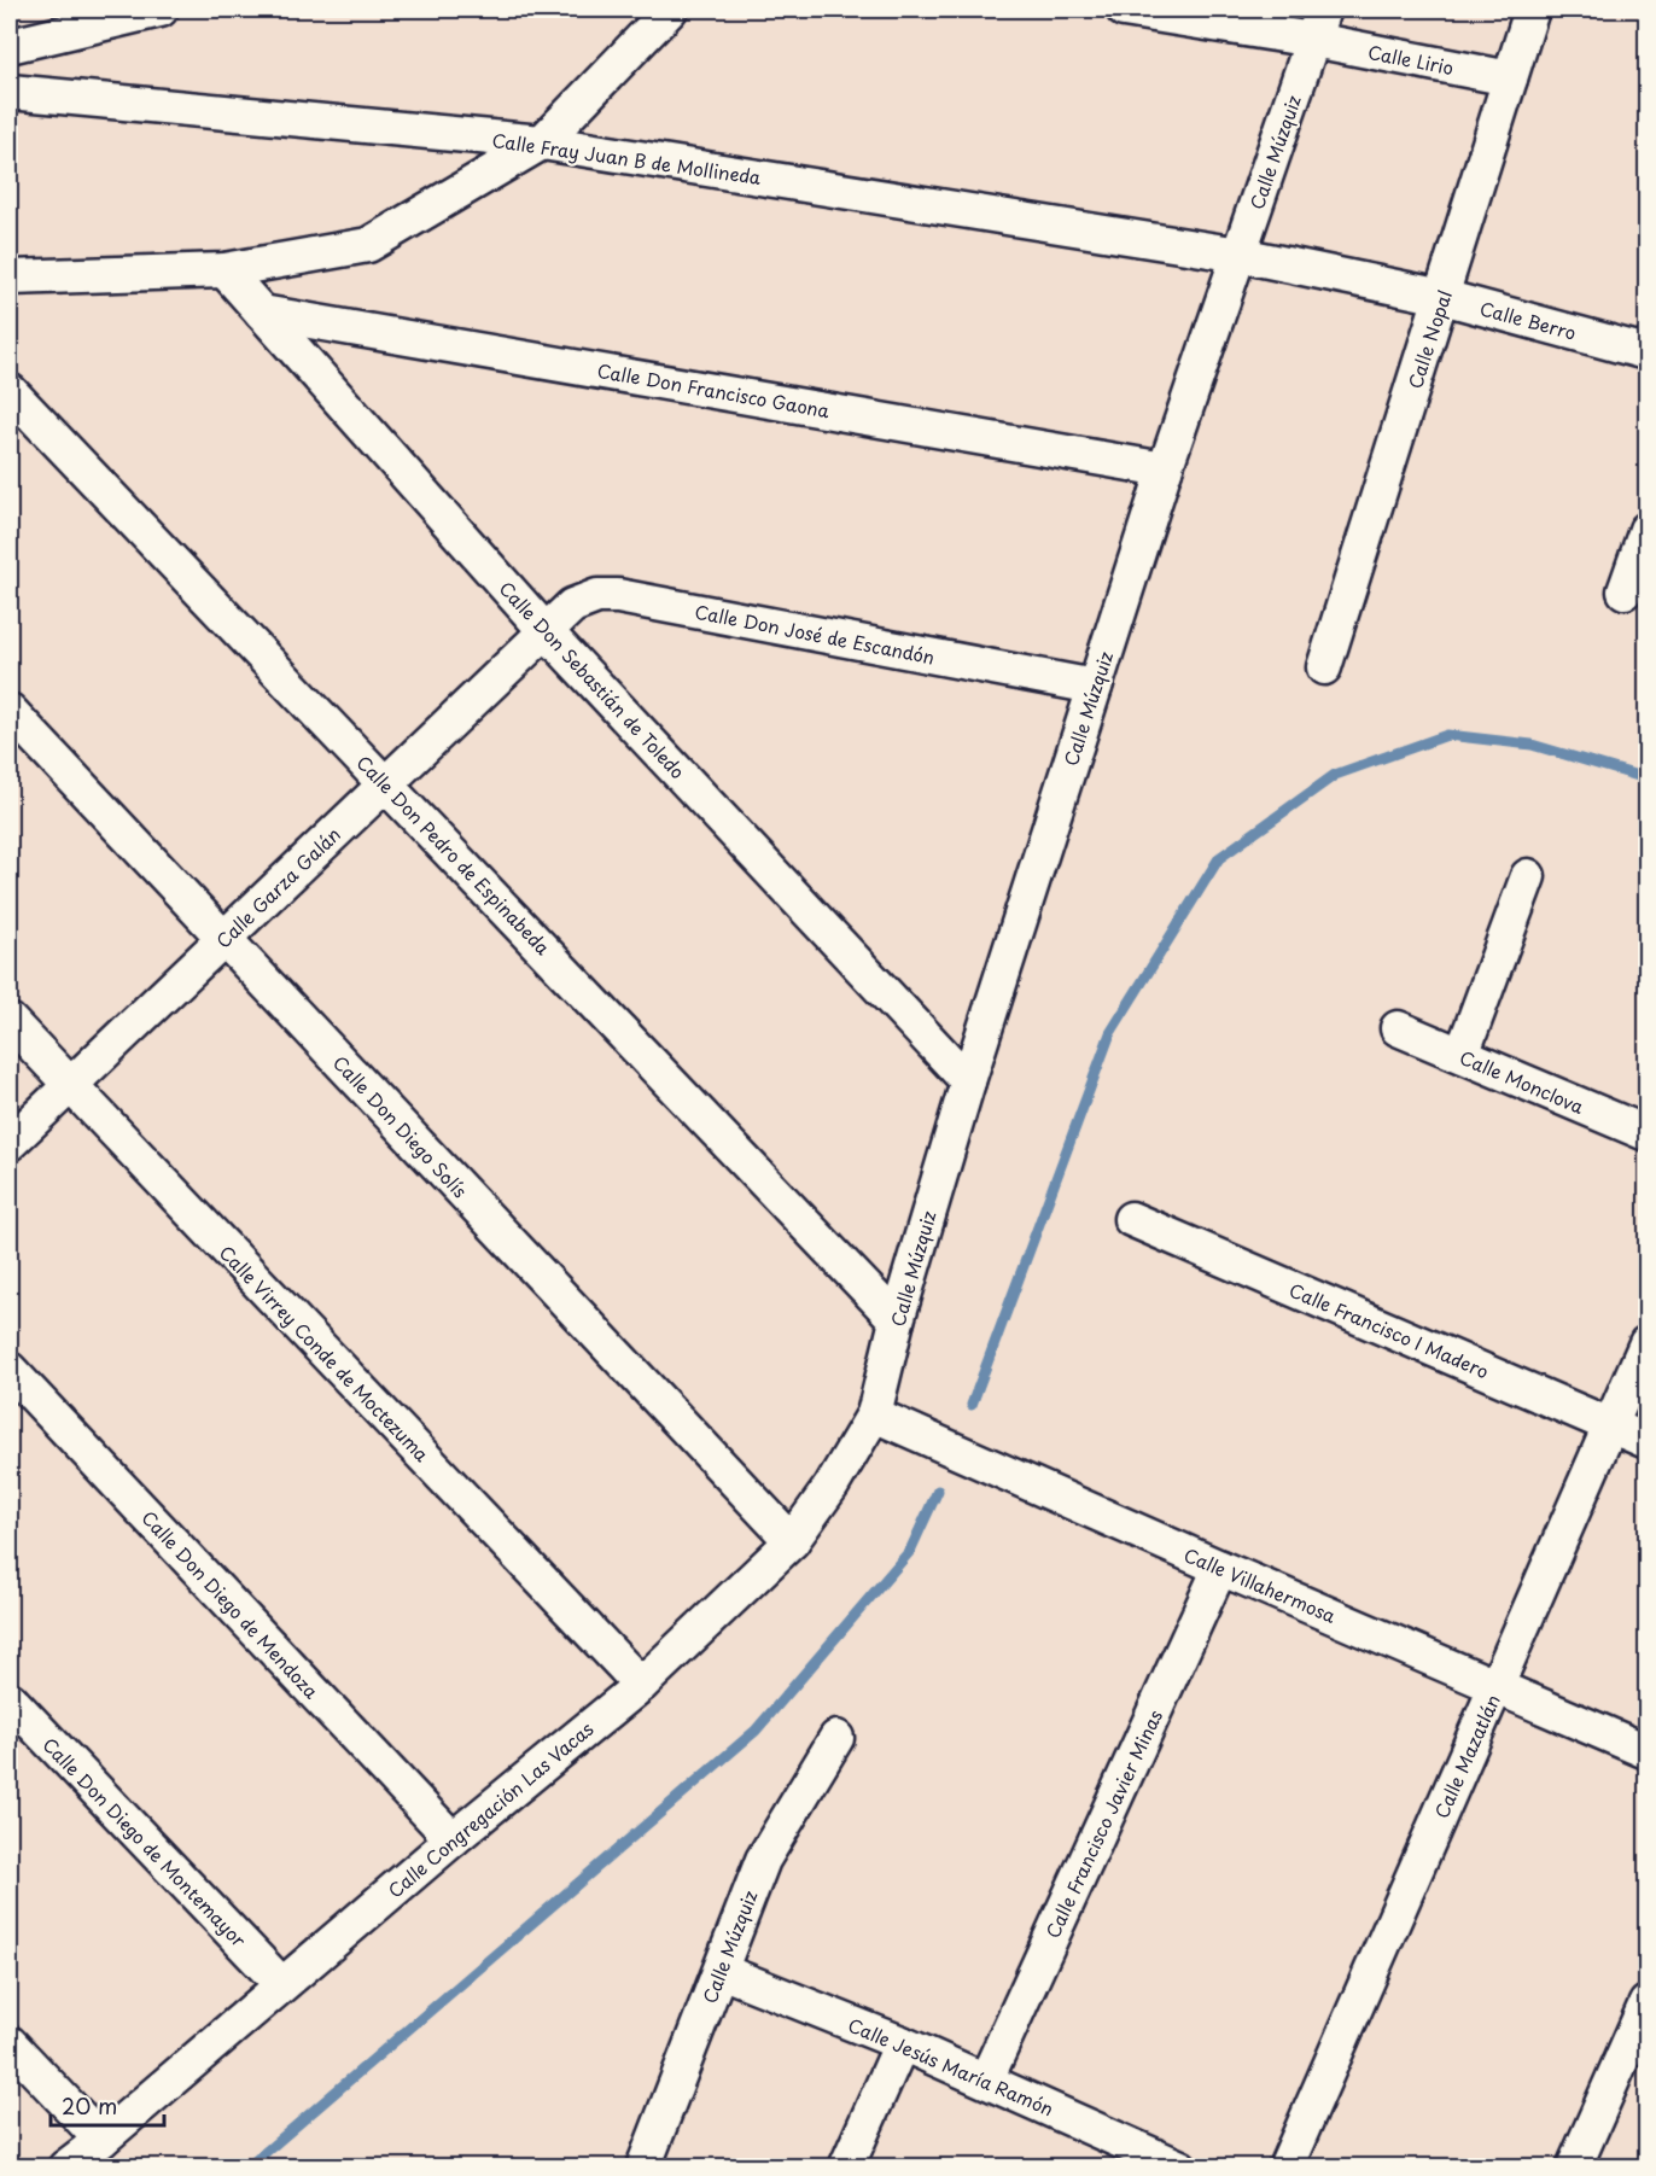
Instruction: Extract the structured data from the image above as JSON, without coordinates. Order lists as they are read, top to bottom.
{
  "streets": {
    "street": [
      "Calle Lirio",
      "Calle Múzquiz",
      "Calle Fray Juan B de Mollineda",
      "Calle Berro",
      "Calle Nopal",
      "Calle Don Francisco Gaona",
      "Calle Don José de Escandón",
      "Calle Don Sebastián de Toledo",
      "Calle Don Pedro de Espinabeda",
      "Calle Garza Galán",
      "Calle Monclova",
      "Calle Don Diego Solís",
      "Calle Francisco I Madero",
      "Calle Virrey Conde de Moctezuma",
      "Calle Villahermosa",
      "Calle Don Diego de Mendoza",
      "Calle Mazatlán",
      "Calle Congregación Las Vacas",
      "Calle Francisco Javier Minas",
      "Calle Don Diego de Montemayor",
      "Calle Jesús María Ramón"
    ]
  },
  "crossings": [
    ["Calle Lirio", "Calle Múzquiz"],
    ["Calle Lirio", "Calle Nopal"],
    ["Calle Múzquiz", "Calle Fray Juan B de Mollineda"],
    ["Calle Múzquiz", "Calle Berro"],
    ["Calle Múzquiz", "Calle Don Francisco Gaona"],
    ["Calle Múzquiz", "Calle Don José de Escandón"],
    ["Calle Múzquiz", "Calle Don Sebastián de Toledo"],
    ["Calle Múzquiz", "Calle Don Pedro de Espinabeda"],
    ["Calle Múzquiz", "Calle Villahermosa"],
    ["Calle Múzquiz", "Calle Congregación Las Vacas"],
    ["Calle Múzquiz", "Calle Jesús María Ramón"],
    ["Calle Fray Juan B de Mollineda", "Calle Berro"],
    ["Calle Berro", "Calle Nopal"],
    ["Calle Don Francisco Gaona", "Calle Don Sebastián de Toledo"],
    ["Calle Don José de Escandón", "Calle Don Sebastián de Toledo"],
    ["Calle Don José de Escandón", "Calle Garza Galán"],
    ["Calle Don Sebastián de Toledo", "Calle Garza Galán"],
    ["Calle Don Pedro de Espinabeda", "Calle Garza Galán"],
    ["Calle Garza Galán", "Calle Don Diego Solís"],
    ["Calle Garza Galán", "Calle Virrey Conde de Moctezuma"],
    ["Calle Don Diego Solís", "Calle Congregación Las Vacas"],
    ["Calle Francisco I Madero", "Calle Mazatlán"],
    ["Calle Virrey Conde de Moctezuma", "Calle Congregación Las Vacas"],
    ["Calle Villahermosa", "Calle Mazatlán"],
    ["Calle Villahermosa", "Calle Congregación Las Vacas"],
    ["Calle Villahermosa", "Calle Francisco Javier Minas"],
    ["Calle Don Diego de Mendoza", "Calle Congregación Las Vacas"],
    ["Calle Congregación Las Vacas", "Calle Don Diego de Montemayor"],
    ["Calle Francisco Javier Minas", "Calle Jesús María Ramón"]
  ],
  "scale_bar": "20 m"
}
